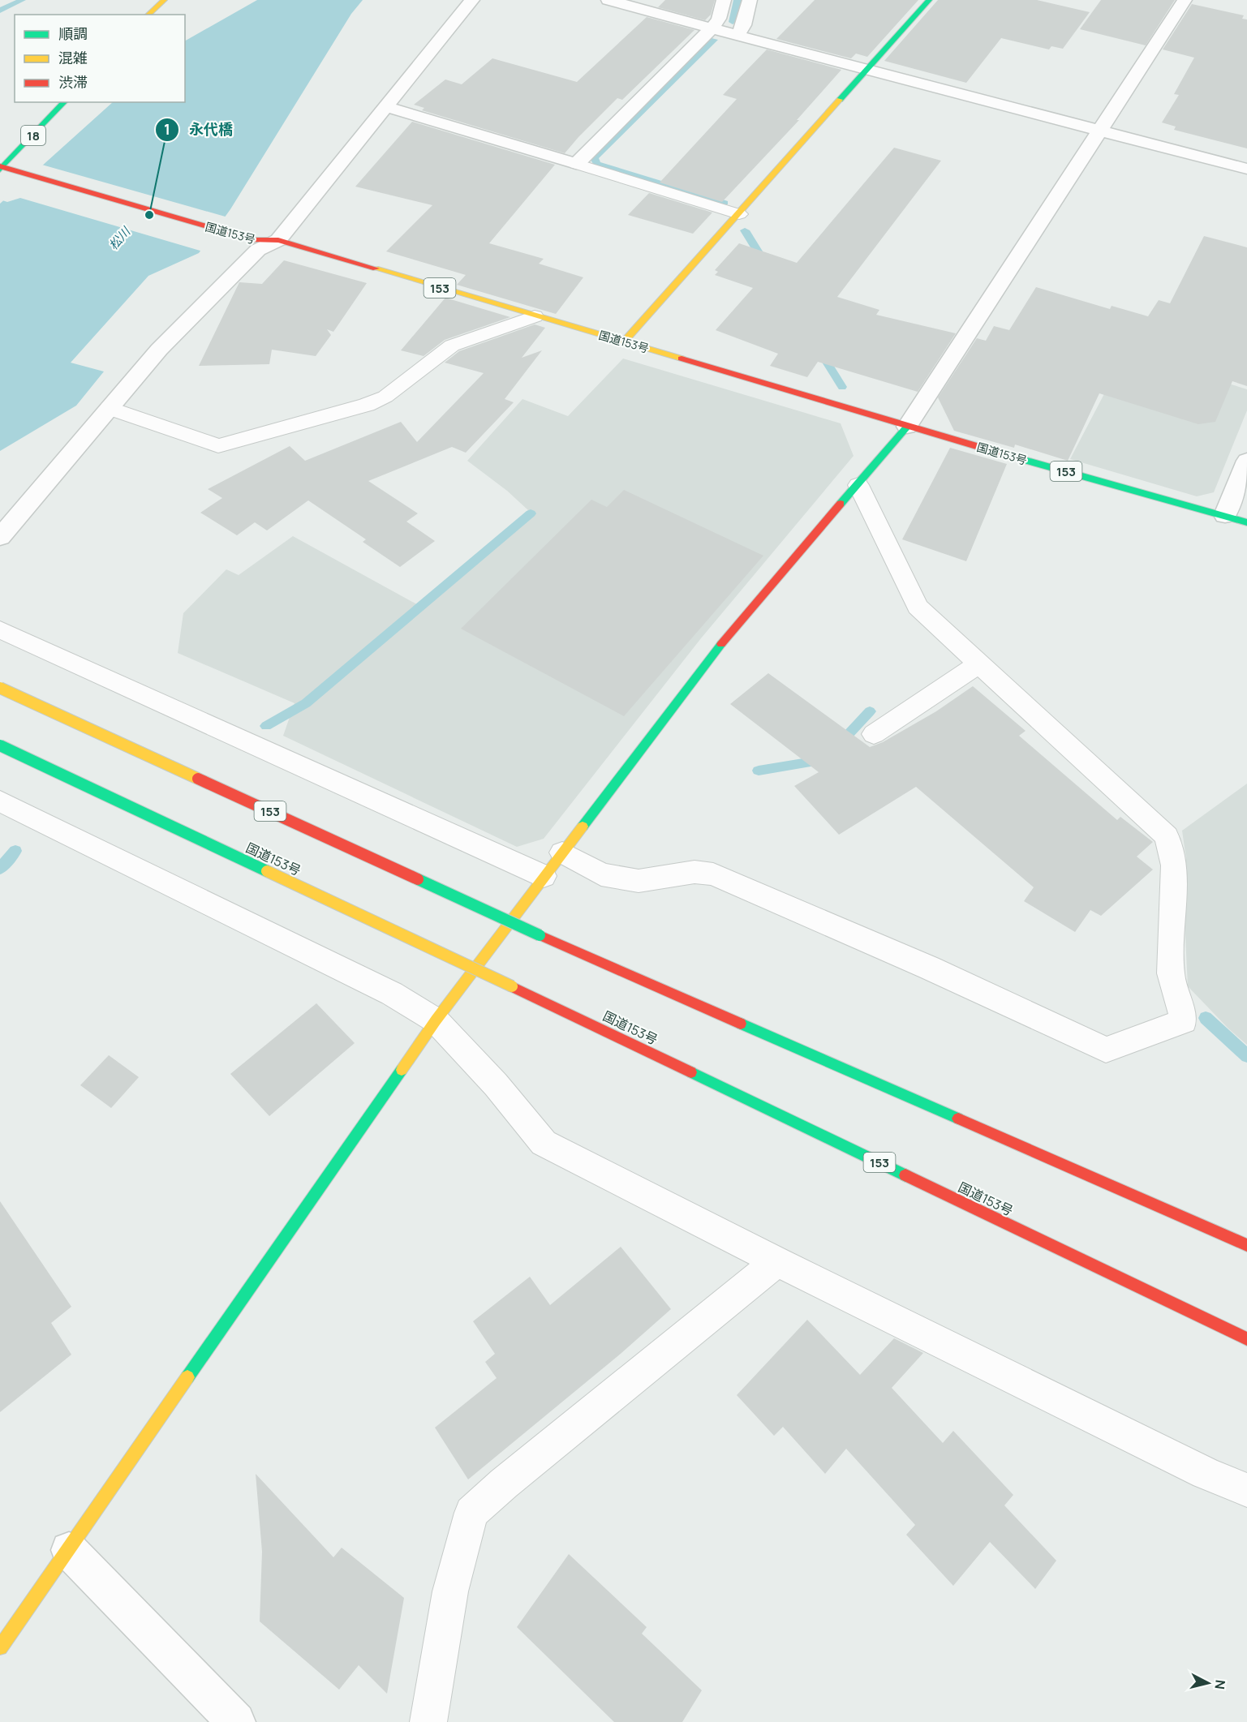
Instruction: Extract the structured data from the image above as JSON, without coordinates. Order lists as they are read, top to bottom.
{
  "streets": {
    "main road": ["18", "国道153号", "153"]
  },
  "crossings": [
    ["18", "国道153号"]
  ],
  "water": ["松川"],
  "places": ["永代橋"],
  "legend": ["順調", "混雑", "渋滞"],
  "north": "right"
}
